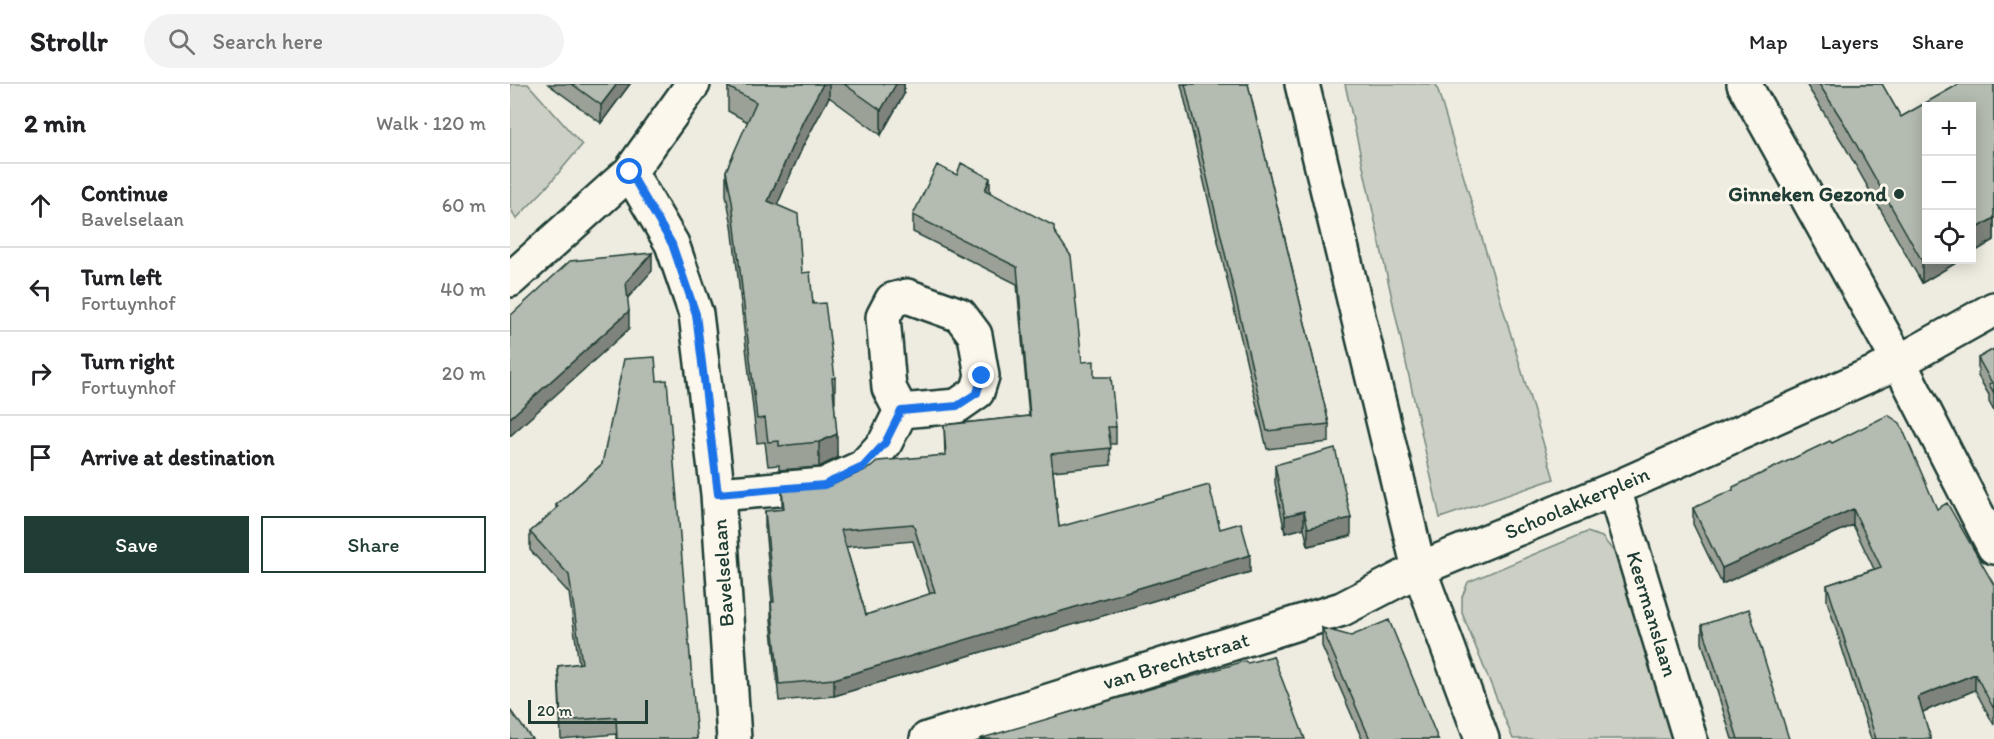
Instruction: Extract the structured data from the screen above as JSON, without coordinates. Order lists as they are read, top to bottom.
{
  "streets": {
    "street": [
      "Schoolakkerplein",
      "Bavelselaan",
      "Keermanslaan",
      "van Brechtstraat"
    ]
  },
  "crossings": [
    ["Schoolakkerplein", "Keermanslaan"],
    ["Schoolakkerplein", "van Brechtstraat"]
  ],
  "places": ["Ginneken Gezond"],
  "scale_bar": "20 m",
  "page": {
    "header": "Strollr",
    "search": "Search here",
    "nav": ["Map", "Layers", "Share"],
    "heading": ["2 min", "Walk · 120 m"],
    "map_buttons": ["+", "−"],
    "list": [
      ["Continue", "Bavelselaan", "60 m"],
      ["Turn left", "Fortuynhof", "40 m"],
      ["Turn right", "Fortuynhof", "20 m"],
      "Arrive at destination"
    ],
    "buttons": ["Save", "Share"],
    "scale": "20 m"
  }
}
